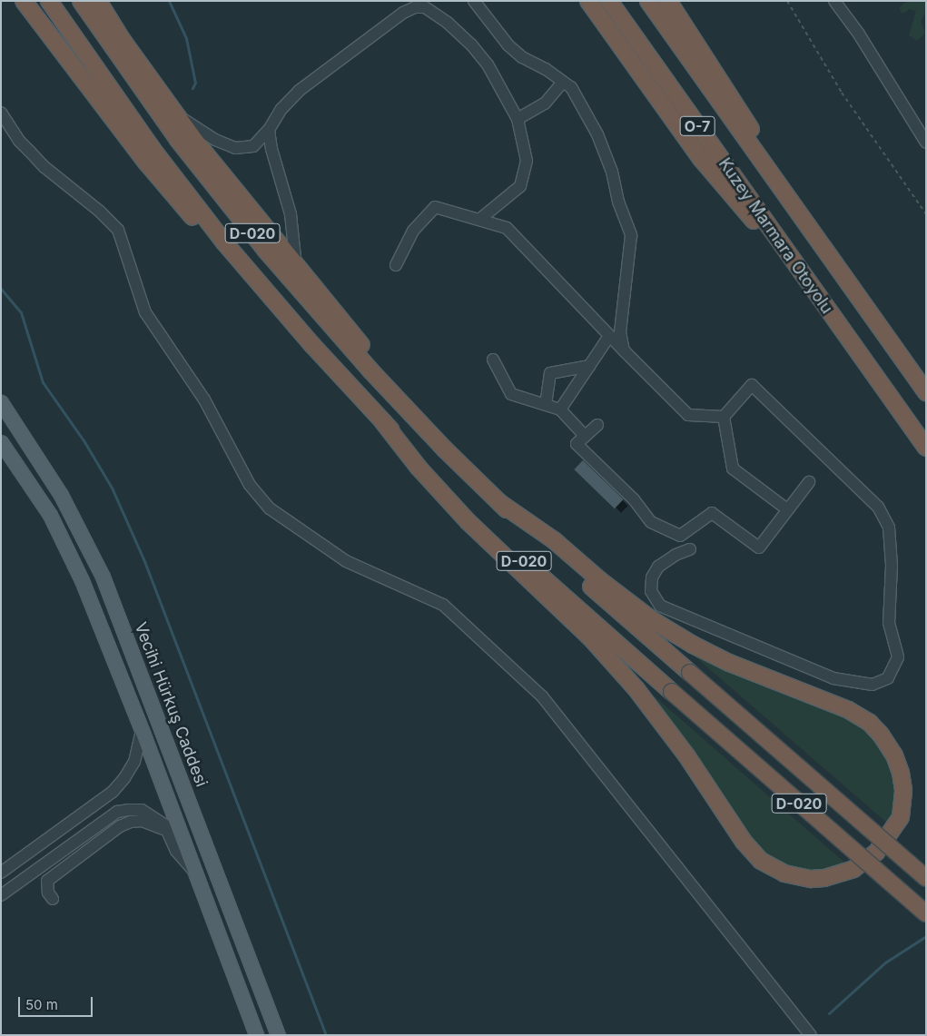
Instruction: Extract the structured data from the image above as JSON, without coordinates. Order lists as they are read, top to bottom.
{
  "streets": {
    "highway": ["O-7", "D-020", "Kuzey Marmara Otoyolu"],
    "main road": ["Vecihi Hürkuş Caddesi"]
  },
  "scale_bar": "50 m"
}
